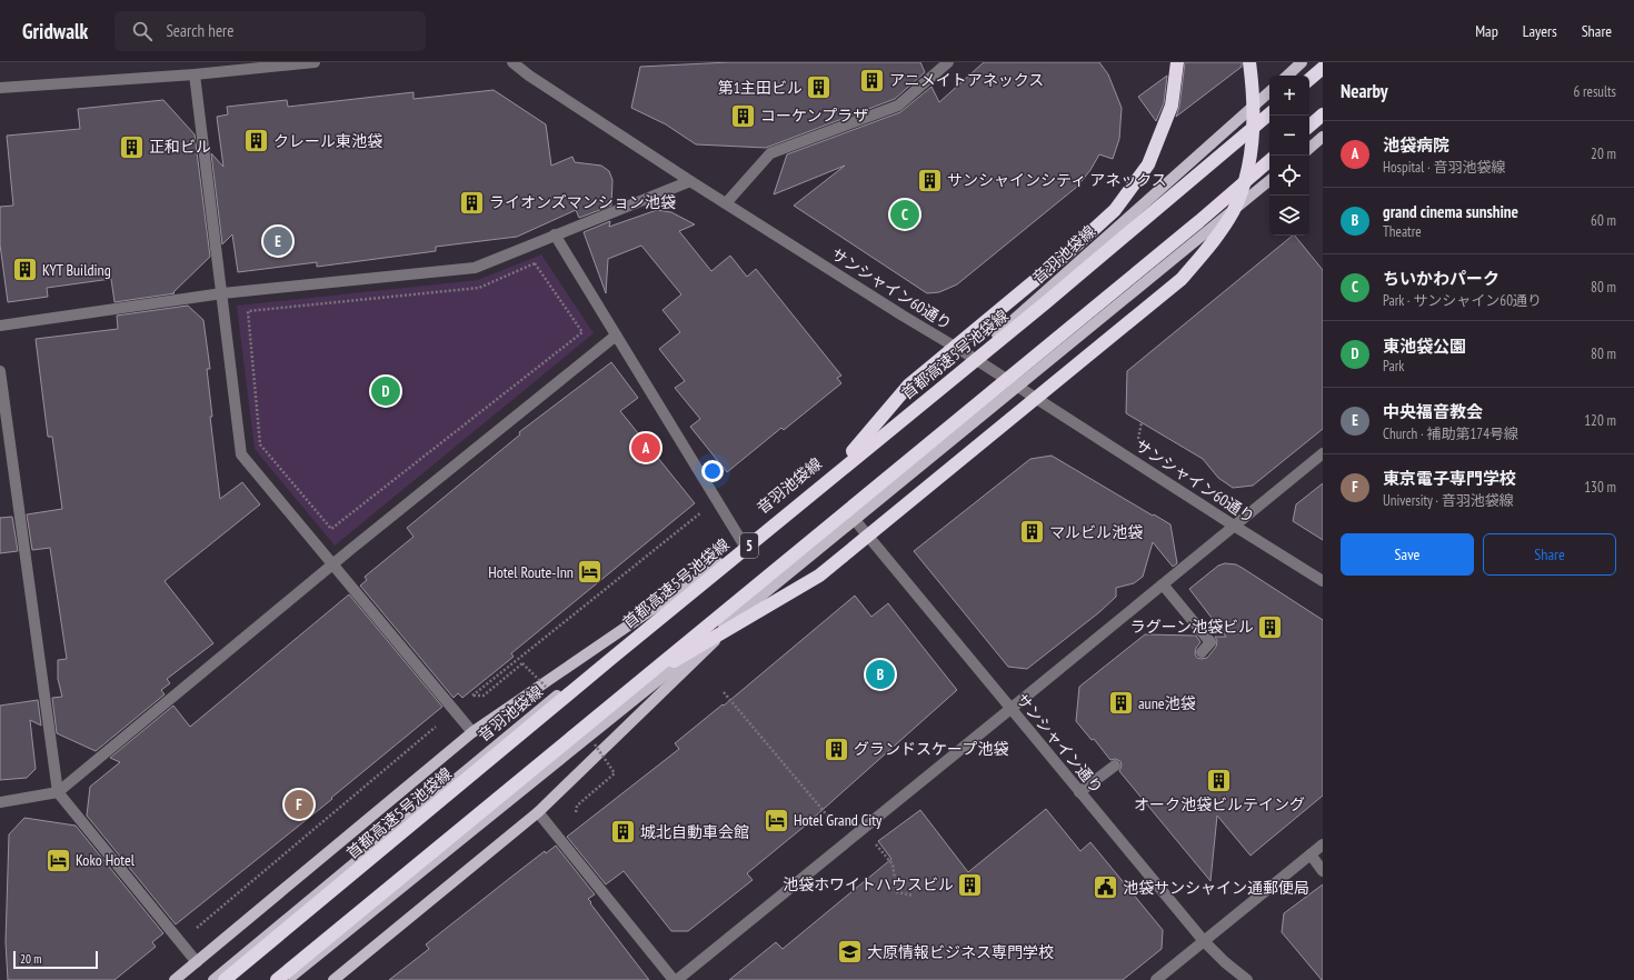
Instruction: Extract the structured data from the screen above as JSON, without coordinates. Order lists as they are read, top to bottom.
{
  "streets": {
    "highway": ["首都高速5号池袋線", "5"],
    "main road": ["音羽池袋線"],
    "street": ["サンシャイン60通り", "サンシャイン通り"]
  },
  "crossings": [
    ["音羽池袋線", "サンシャイン60通り"]
  ],
  "places": {
    "building": [
      "アニメイトアネックス",
      "第1主田ビル",
      "コーケンプラザ",
      "クレール東池袋",
      "正和ビル",
      "サンシャインシティ アネックス",
      "ライオンズマンション池袋",
      "KYT Building",
      "マルビル池袋",
      "ラグーン池袋ビル",
      "aune池袋",
      "グランドスケープ池袋",
      "オーク池袋ビルテイング",
      "城北自動車会館",
      "池袋ホワイトハウスビル"
    ],
    "hotel": ["Hotel Route-Inn", "Hotel Grand City", "Koko Hotel"],
    "public building": ["池袋サンシャイン通郵便局"],
    "school or university": ["大原情報ビジネス専門学校"]
  },
  "scale_bar": "20 m",
  "page": {
    "header": "Gridwalk",
    "search": "Search here",
    "nav": ["Map", "Layers", "Share"],
    "heading": ["Nearby", "6 results"],
    "map_buttons": ["+", "−"],
    "list": [
      {
        "mark": "A",
        "name": "池袋病院",
        "note": "Hospital · 音羽池袋線",
        "value": "20 m"
      },
      {
        "mark": "B",
        "name": "grand cinema sunshine",
        "note": "Theatre",
        "value": "60 m"
      },
      {
        "mark": "C",
        "name": "ちいかわパーク",
        "note": "Park · サンシャイン60通り",
        "value": "80 m"
      },
      {
        "mark": "D",
        "name": "東池袋公園",
        "note": "Park",
        "value": "80 m"
      },
      {
        "mark": "E",
        "name": "中央福音教会",
        "note": "Church · 補助第174号線",
        "value": "120 m"
      },
      {
        "mark": "F",
        "name": "東京電子専門学校",
        "note": "University · 音羽池袋線",
        "value": "130 m"
      }
    ],
    "pins": [
      "C",
      "E",
      "D",
      "A",
      "B",
      "F"
    ],
    "buttons": ["Save", "Share"],
    "scale": "20 m"
  }
}
